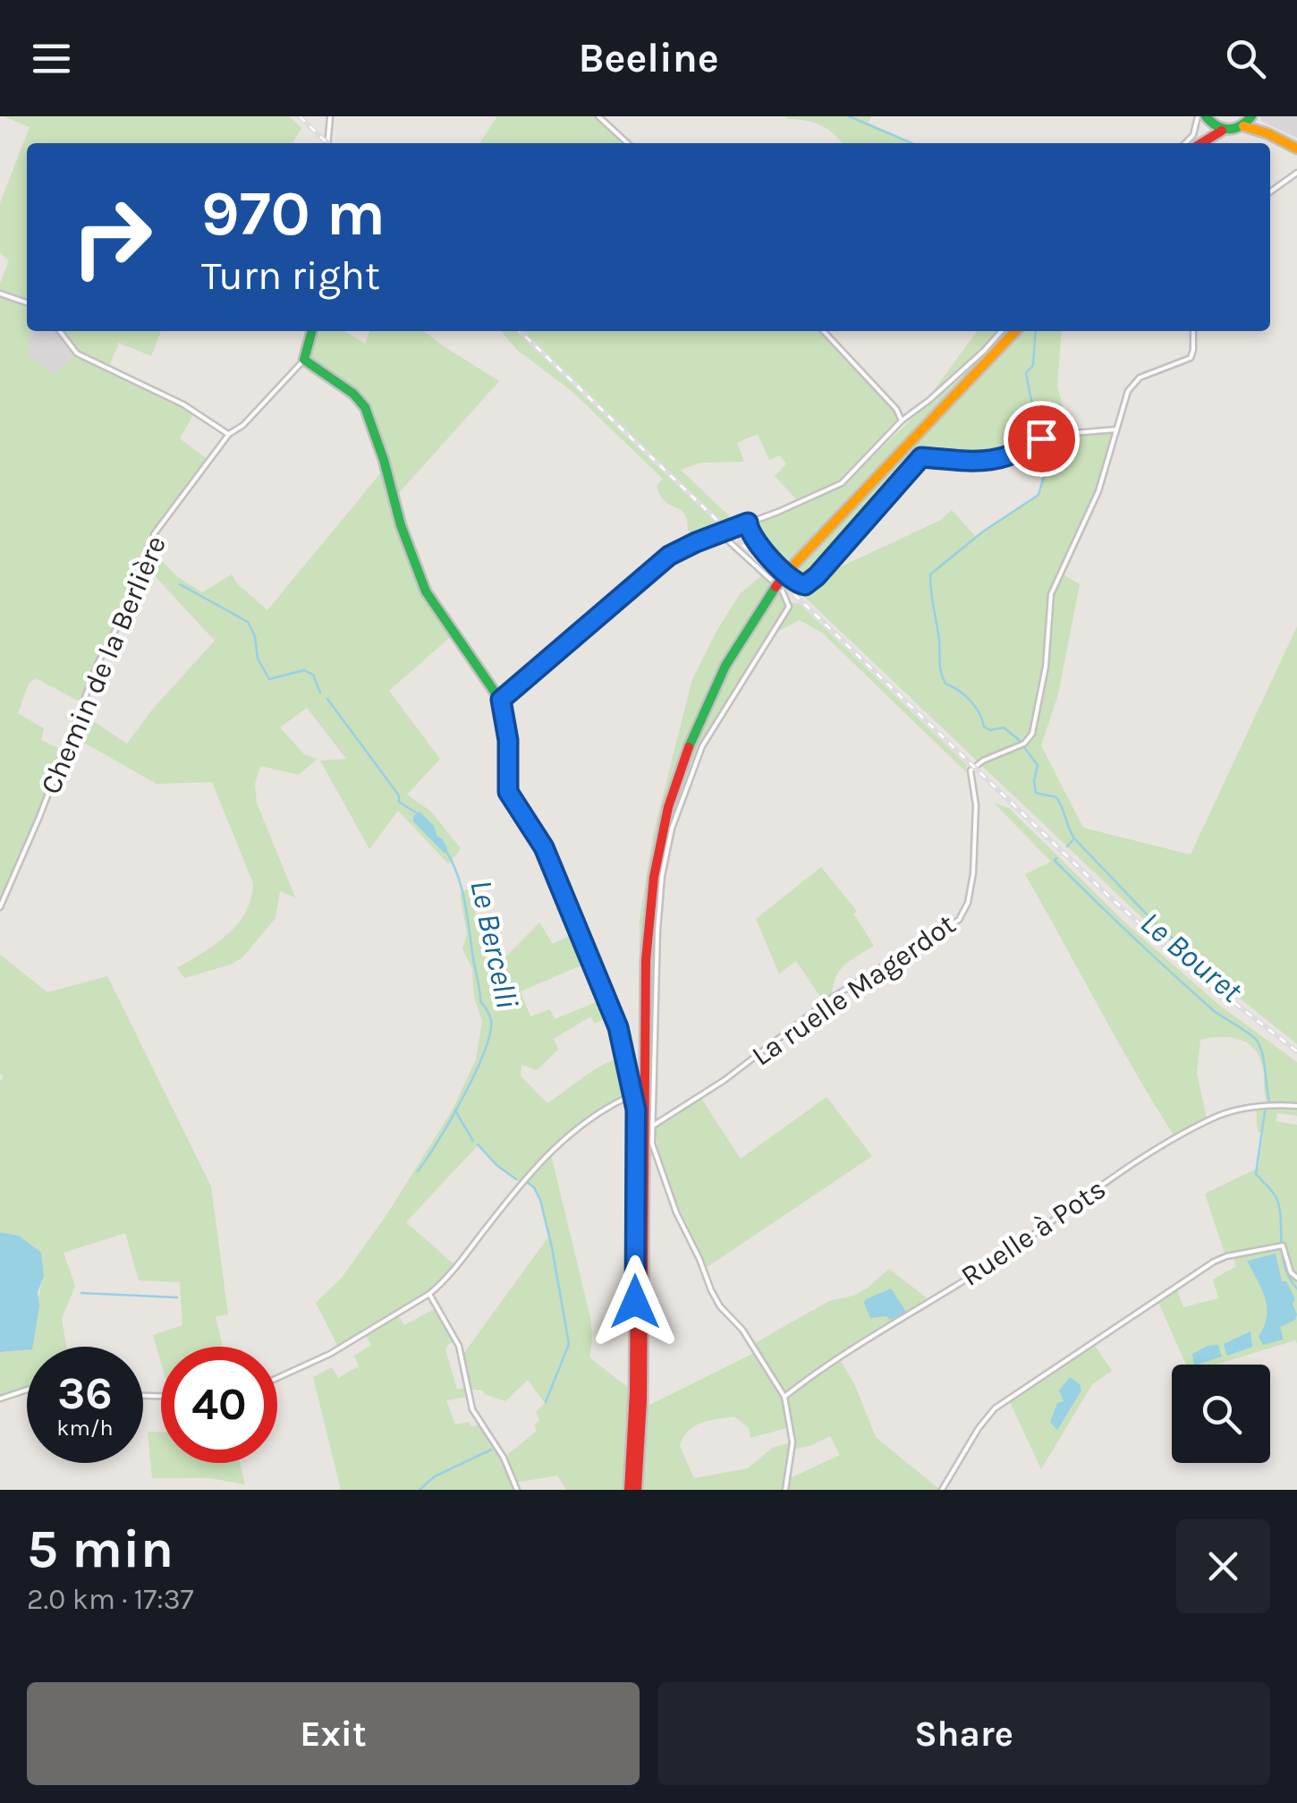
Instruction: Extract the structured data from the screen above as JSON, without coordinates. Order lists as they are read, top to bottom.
{
  "streets": {
    "street": ["Chemin de la Berlière", "La ruelle Magerdot", "Ruelle à Pots"]
  },
  "water": ["Le Bercelli", "Le Bouret"],
  "page": {
    "header": "Beeline",
    "turn": ["970 m", "Turn right"],
    "speed": "36 km/h",
    "limit": "40",
    "heading": ["5 min", "2.0 km · 17:37"],
    "buttons": ["Exit", "Share"]
  }
}
